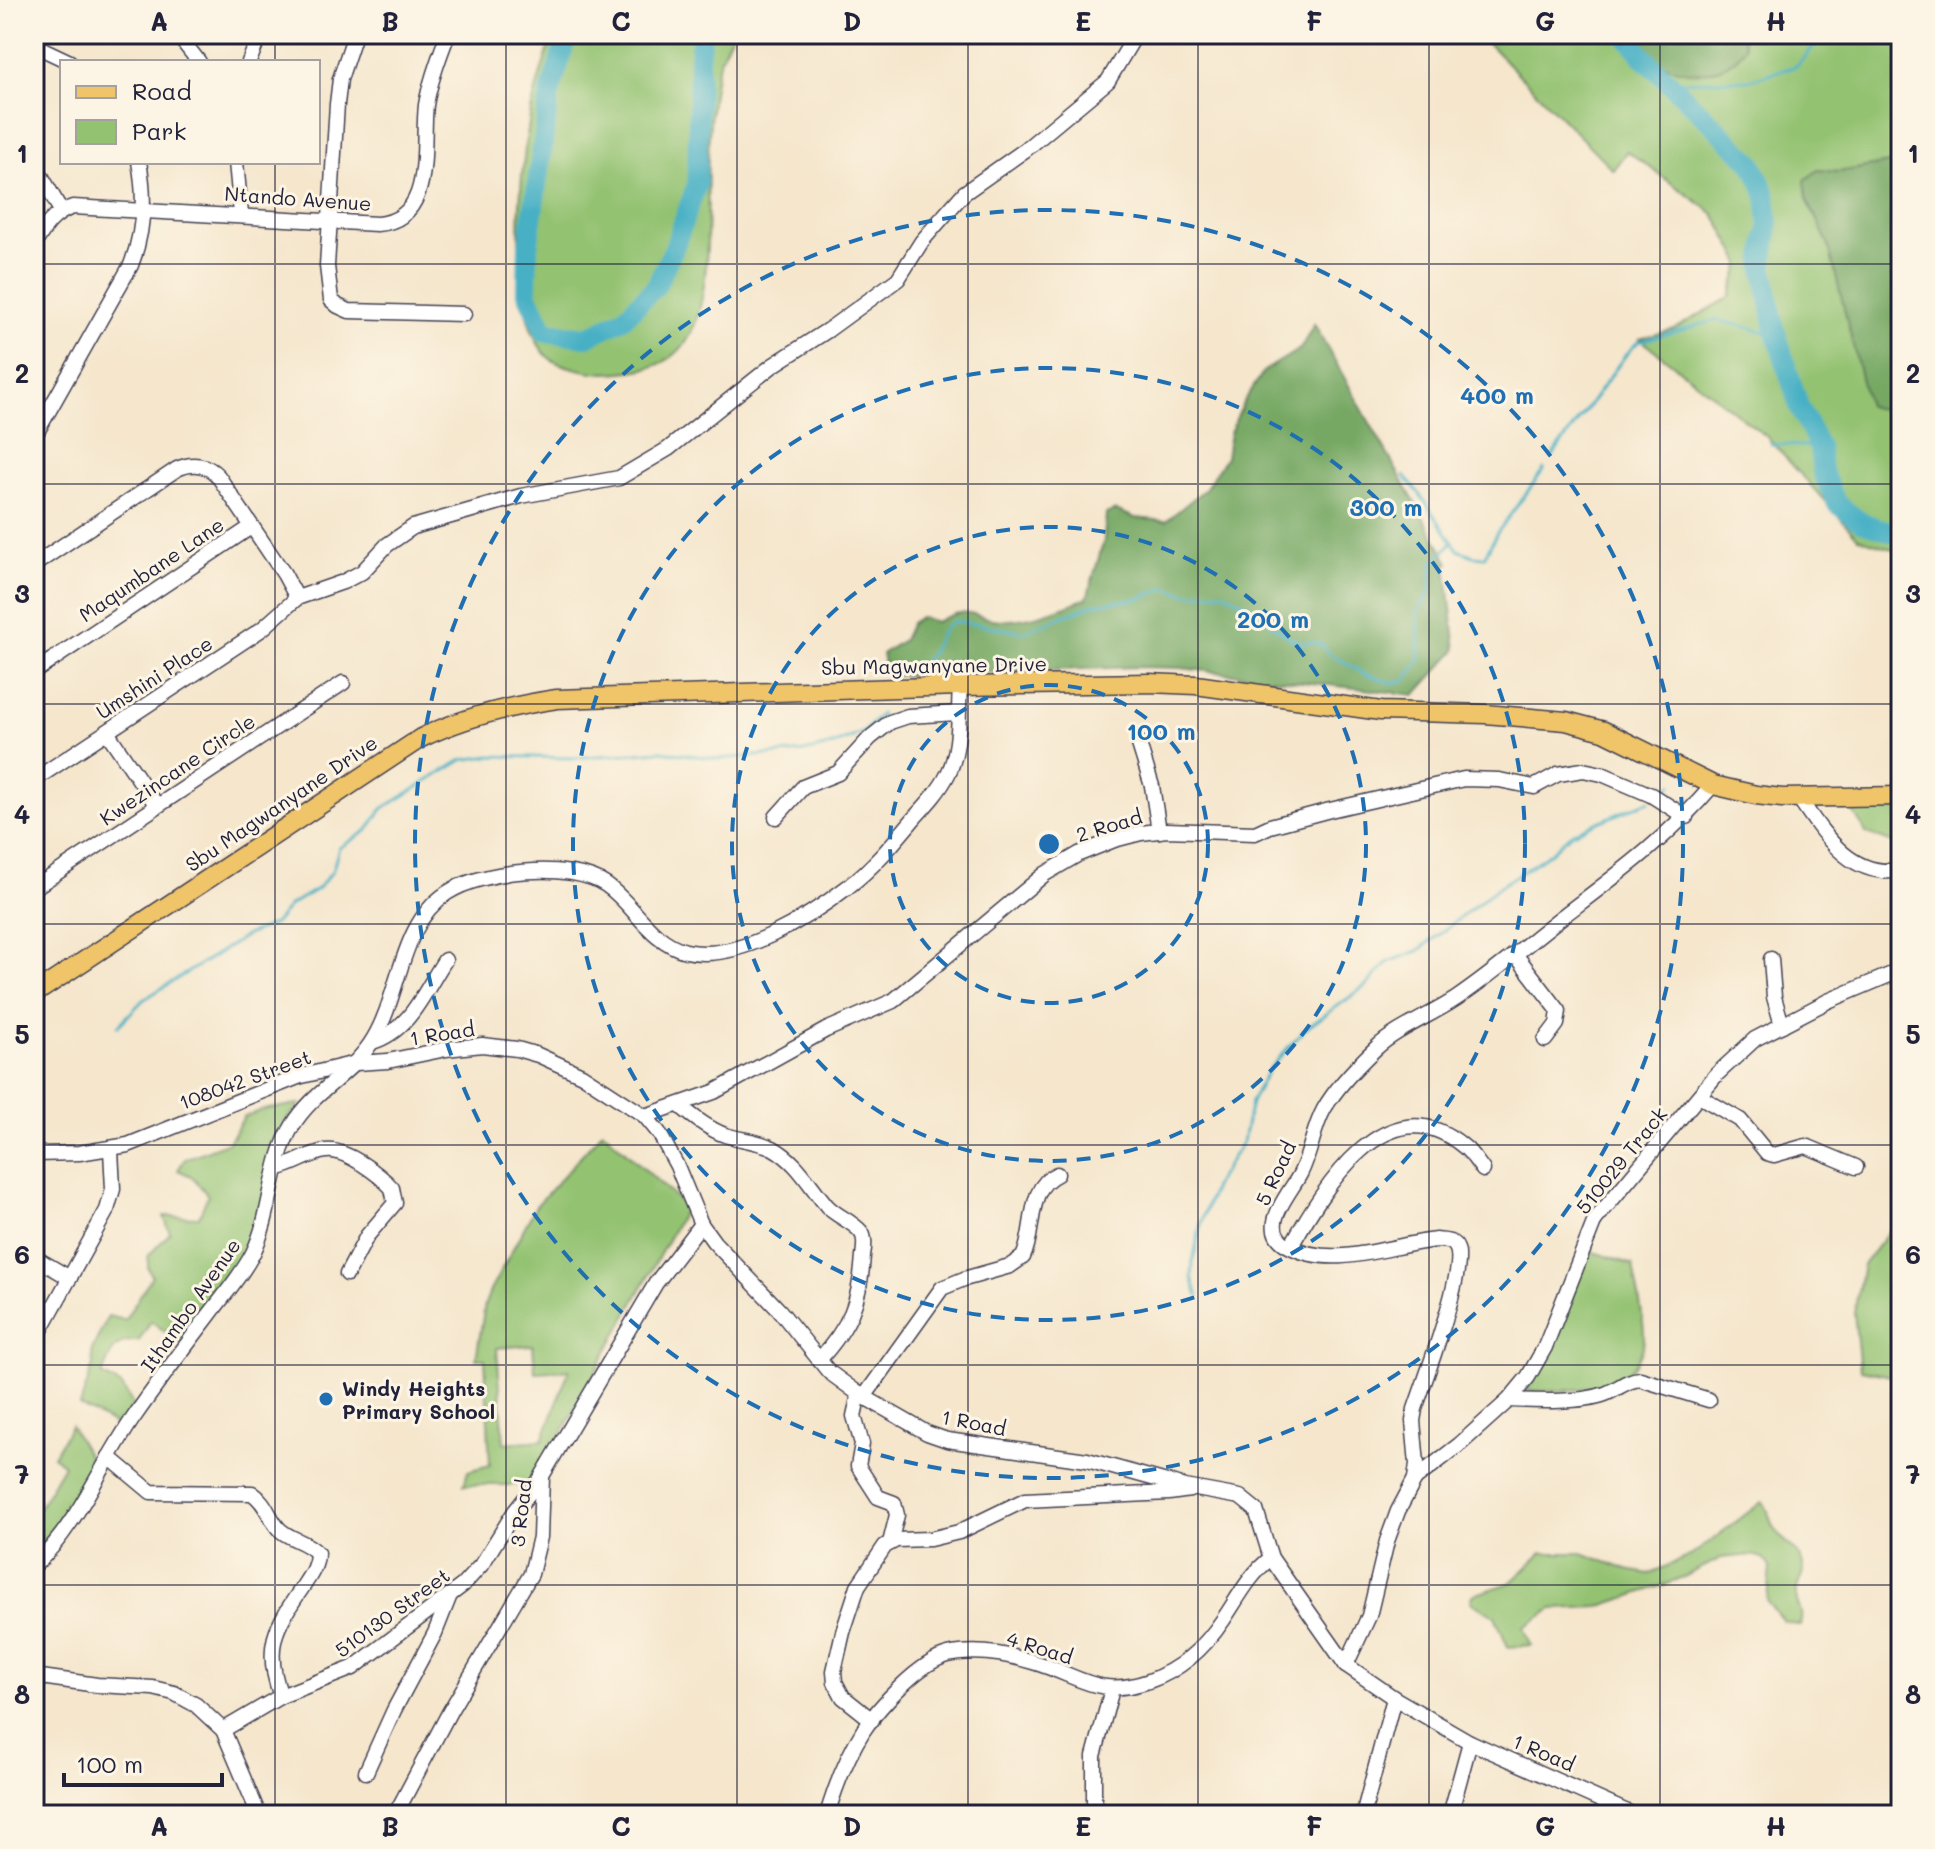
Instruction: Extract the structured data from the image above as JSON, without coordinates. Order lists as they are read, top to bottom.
{
  "streets": {
    "main road": ["Sbu Magwanyane Drive"],
    "street": [
      "Ntando Avenue",
      "Maqumbane Lane",
      "Umshini Place",
      "Kwezincane Circle",
      "2 Road",
      "1 Road",
      "108042 Street",
      "510029 Track",
      "5 Road",
      "Ithambo Avenue",
      "3 Road",
      "510130 Street",
      "4 Road"
    ]
  },
  "crossings": [
    ["Sbu Magwanyane Drive", "5 Road"],
    ["2 Road", "1 Road"],
    ["2 Road", "5 Road"],
    ["1 Road", "108042 Street"],
    ["1 Road", "Ithambo Avenue"],
    ["1 Road", "3 Road"],
    ["1 Road", "4 Road"],
    ["108042 Street", "Ithambo Avenue"],
    ["3 Road", "510130 Street"]
  ],
  "places": ["Windy Heights Primary School"],
  "legend": ["Road", "Park"],
  "scale_bar": "100 m",
  "grid": {
    "columns": [
      "A",
      "B",
      "C",
      "D",
      "E",
      "F",
      "G",
      "H"
    ],
    "rows": [
      "1",
      "2",
      "3",
      "4",
      "5",
      "6",
      "7",
      "8"
    ]
  },
  "rings": [
    "400 m",
    "300 m",
    "200 m",
    "100 m"
  ]
}
